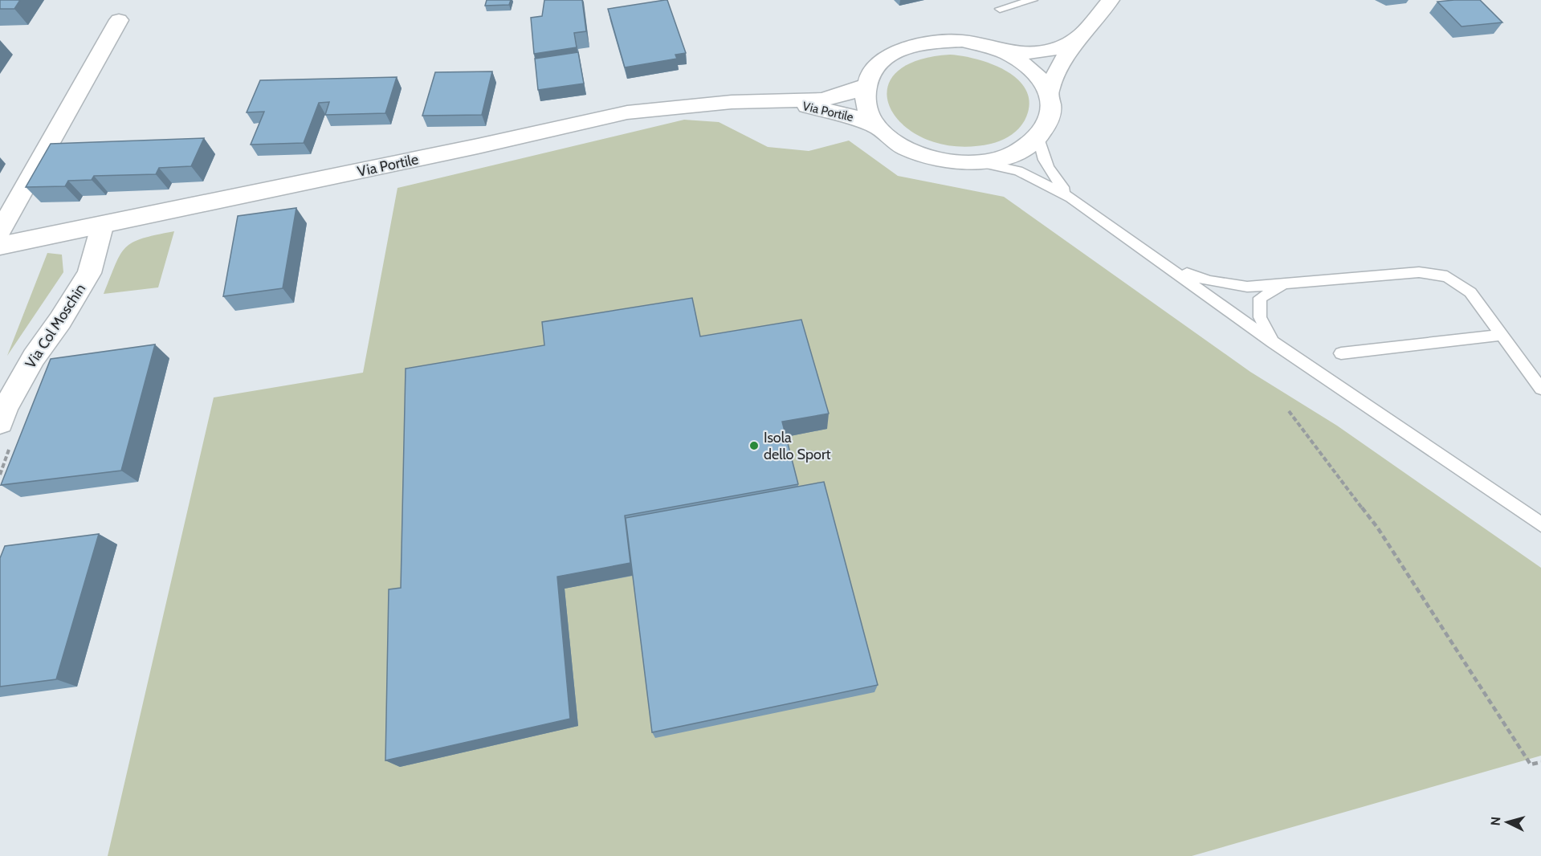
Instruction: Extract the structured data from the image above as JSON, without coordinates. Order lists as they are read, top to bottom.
{
  "streets": {
    "street": ["Via Portile", "Via Col Moschin"]
  },
  "crossings": [
    ["Via Portile", "Via Col Moschin"]
  ],
  "places": ["Isola dello Sport"],
  "north": "left"
}
